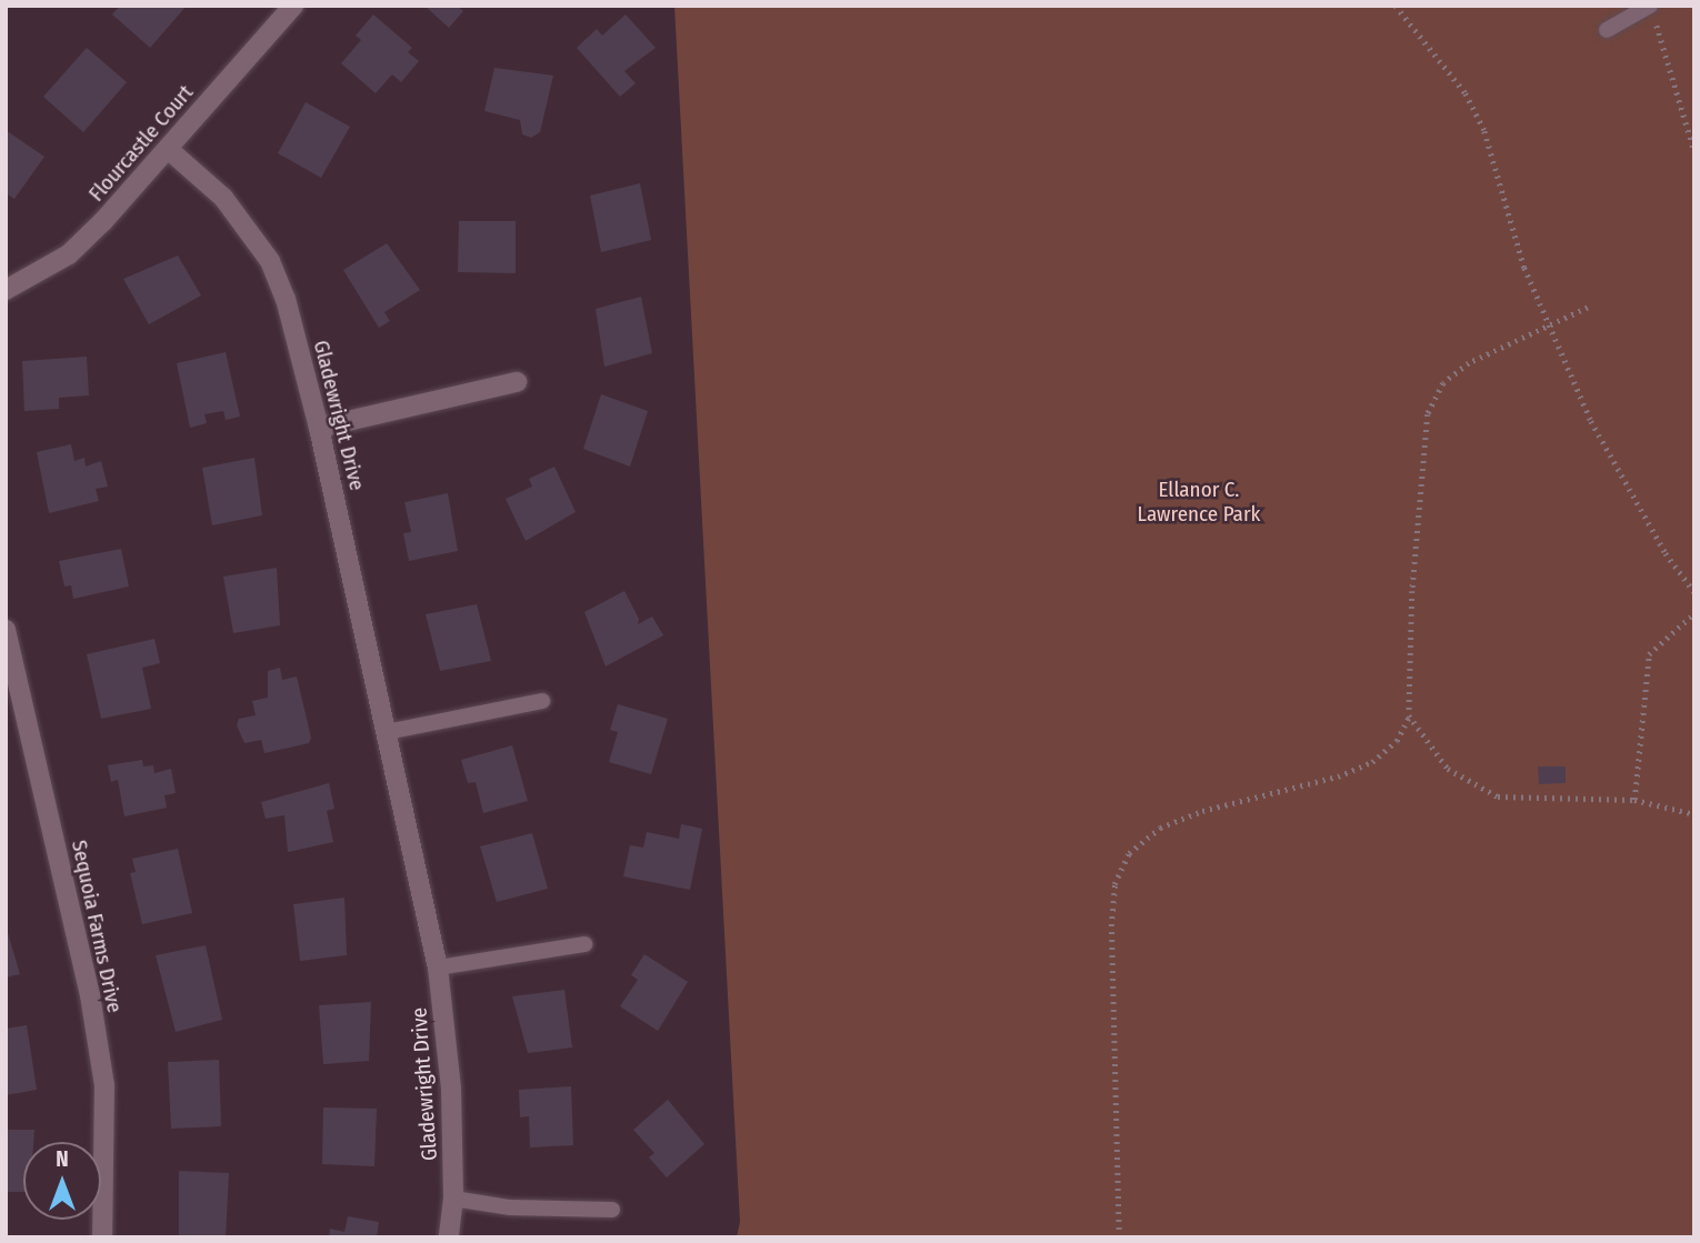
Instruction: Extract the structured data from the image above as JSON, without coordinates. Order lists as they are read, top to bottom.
{
  "streets": {
    "street": ["Flourcastle Court", "Gladewright Drive", "Sequoia Farms Drive"]
  },
  "crossings": [
    ["Flourcastle Court", "Gladewright Drive"]
  ],
  "parks": ["Ellanor C. Lawrence Park"],
  "north": "top"
}
